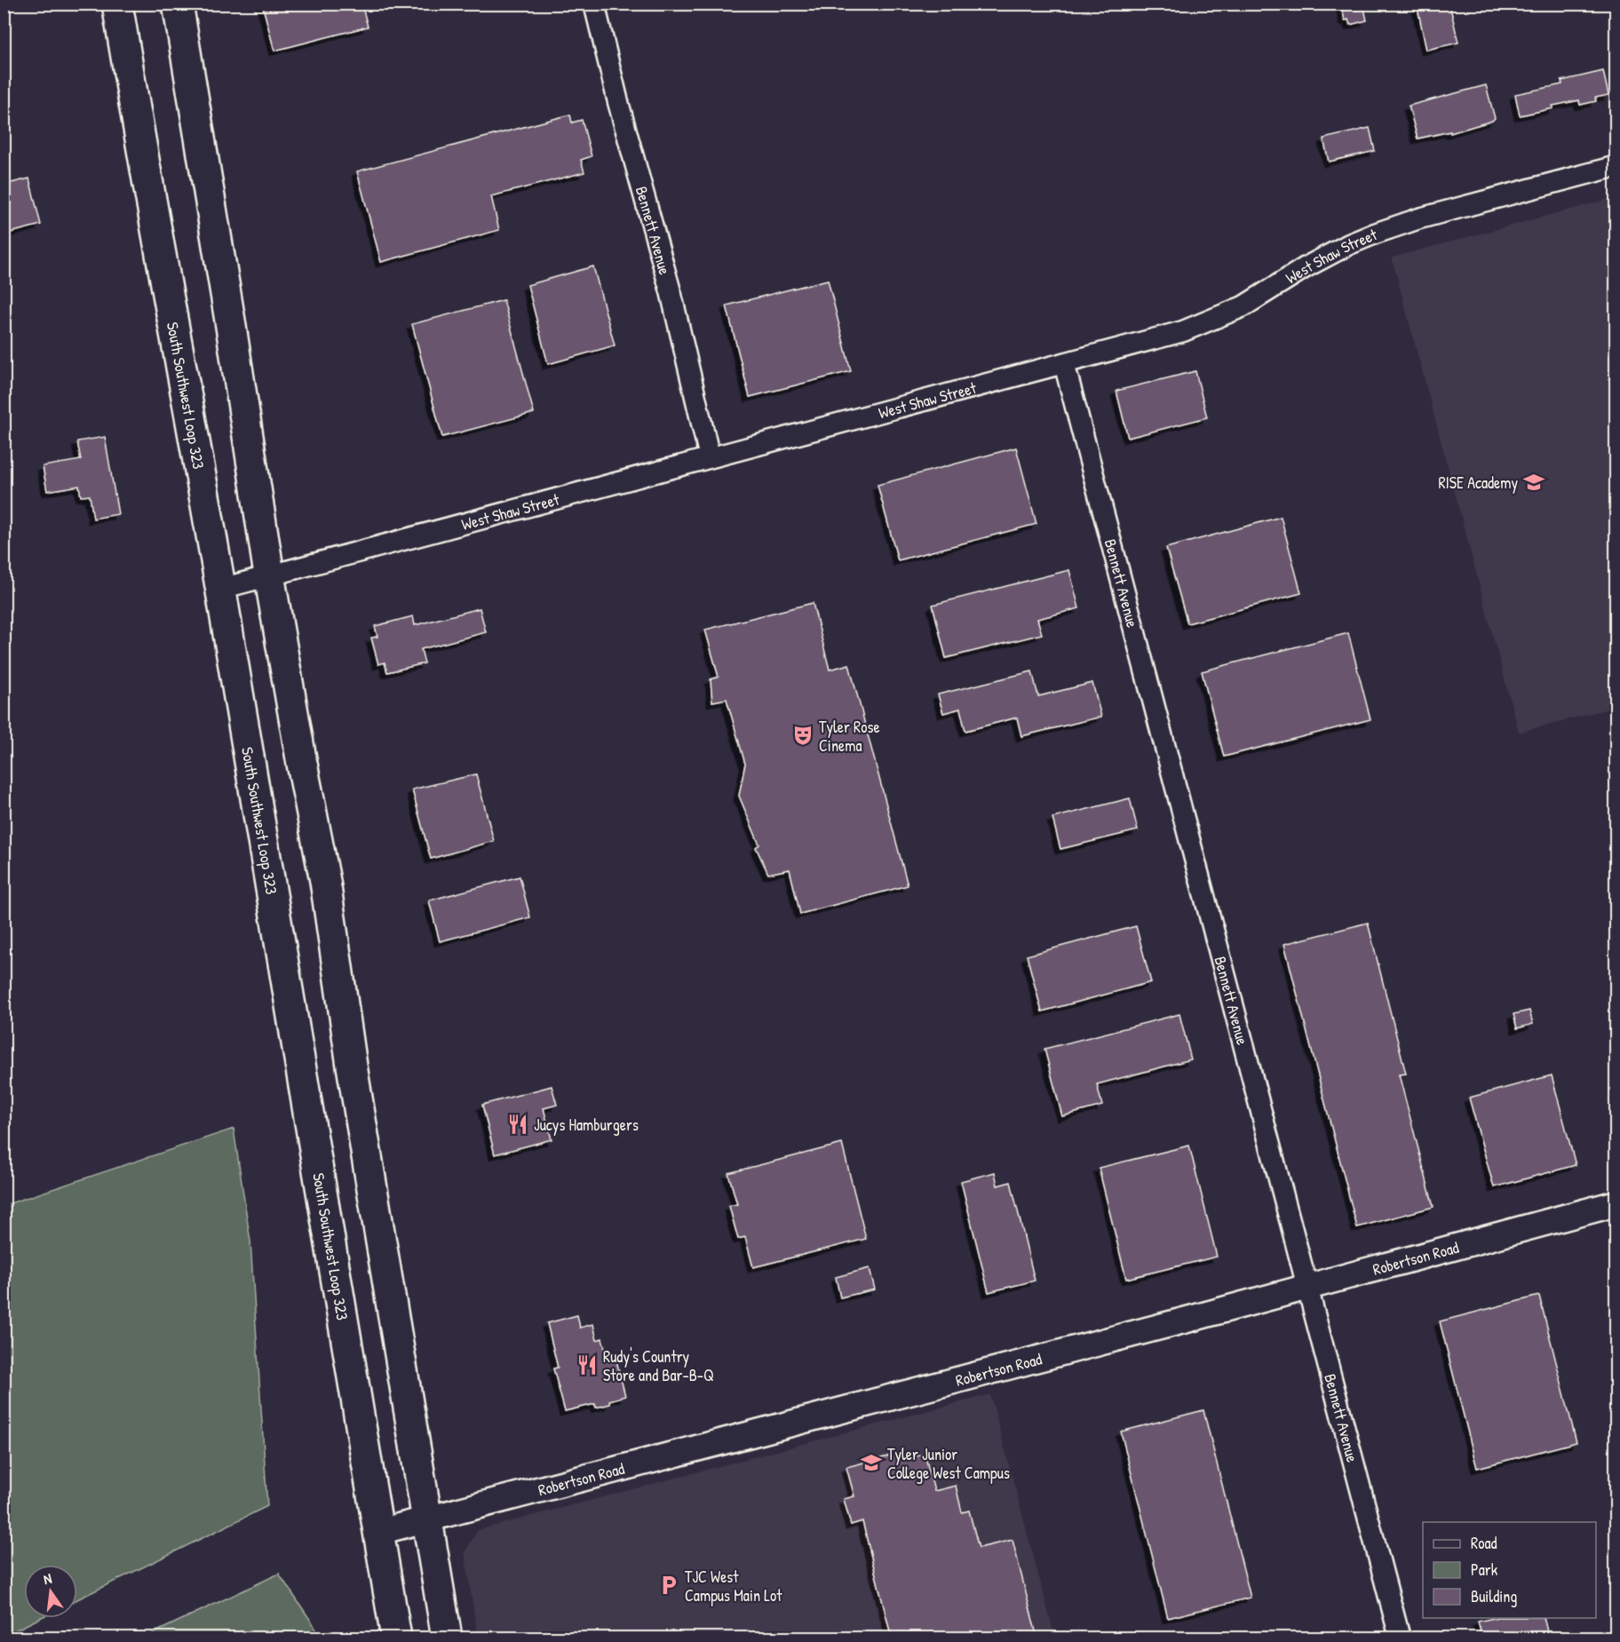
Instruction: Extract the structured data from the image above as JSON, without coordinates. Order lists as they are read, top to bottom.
{
  "streets": {
    "highway": ["South Southwest Loop 323"],
    "street": ["Bennett Avenue", "West Shaw Street", "Robertson Road"]
  },
  "crossings": [
    ["Bennett Avenue", "West Shaw Street"],
    ["Bennett Avenue", "Robertson Road"],
    ["West Shaw Street", "South Southwest Loop 323"],
    ["South Southwest Loop 323", "Robertson Road"]
  ],
  "places": {
    "school or university": ["RISE Academy", "Tyler Junior College West Campus"],
    "theatre": ["Tyler Rose Cinema"],
    "restaurant": ["Jucys Hamburgers", "Rudy's Country Store and Bar-B-Q"],
    "parking": ["TJC West Campus Main Lot"]
  },
  "legend": ["Road", "Park", "Building"],
  "north": "top"
}
